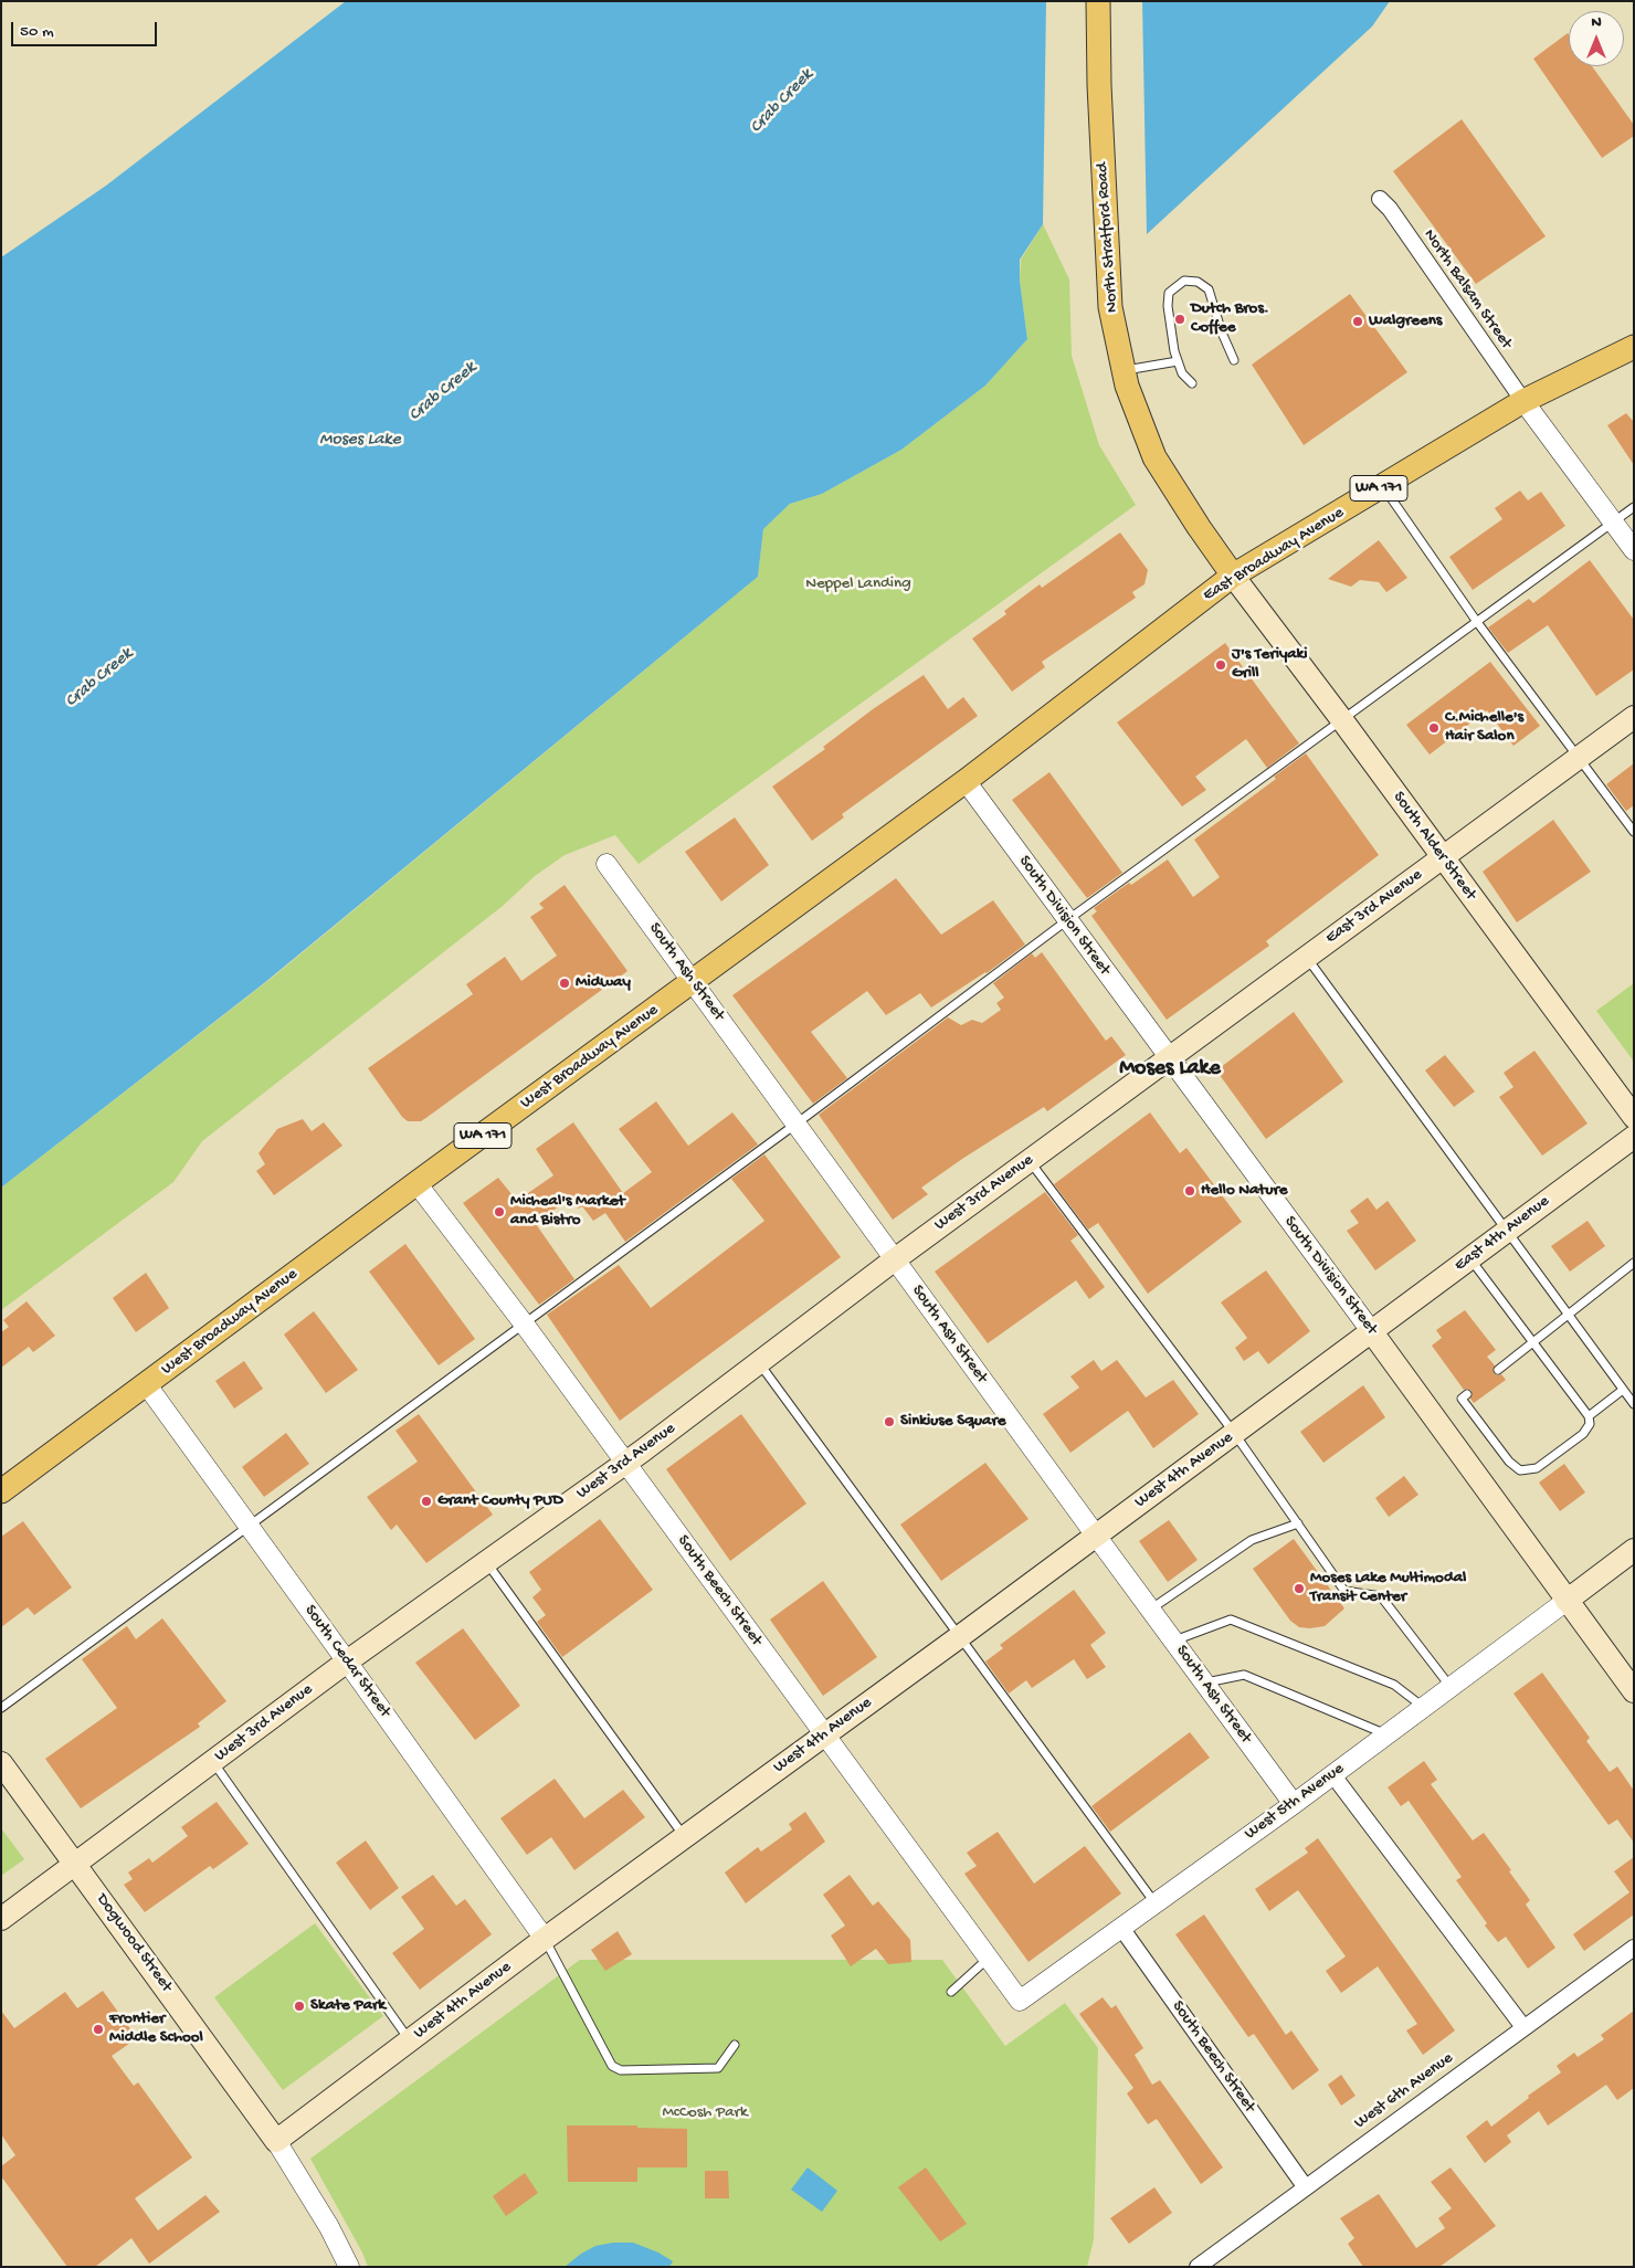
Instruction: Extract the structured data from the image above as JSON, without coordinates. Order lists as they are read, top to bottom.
{
  "streets": {
    "main road": [
      "North Stratford Road",
      "WA 171",
      "East Broadway Avenue",
      "South Alder Street",
      "East 3rd Avenue",
      "South Division Street",
      "West Broadway Avenue",
      "West 3rd Avenue",
      "East 4th Avenue",
      "West 4th Avenue",
      "Dogwood Street"
    ],
    "street": [
      "North Balsam Street",
      "South Ash Street",
      "South Beech Street",
      "South Cedar Street",
      "West 5th Avenue",
      "West 6th Avenue"
    ]
  },
  "crossings": [
    ["North Stratford Road", "East Broadway Avenue"],
    ["North Stratford Road", "South Alder Street"],
    ["North Balsam Street", "East Broadway Avenue"],
    ["East Broadway Avenue", "South Alder Street"],
    ["East Broadway Avenue", "South Division Street"],
    ["East Broadway Avenue", "West Broadway Avenue"],
    ["South Alder Street", "East 3rd Avenue"],
    ["East 3rd Avenue", "South Division Street"],
    ["East 3rd Avenue", "West 3rd Avenue"],
    ["South Division Street", "West Broadway Avenue"],
    ["South Division Street", "West 3rd Avenue"],
    ["South Division Street", "East 4th Avenue"],
    ["South Division Street", "West 4th Avenue"],
    ["South Division Street", "West 5th Avenue"],
    ["South Ash Street", "West Broadway Avenue"],
    ["South Ash Street", "West 3rd Avenue"],
    ["South Ash Street", "West 4th Avenue"],
    ["South Ash Street", "West 5th Avenue"],
    ["West Broadway Avenue", "South Beech Street"],
    ["West Broadway Avenue", "South Cedar Street"],
    ["West 3rd Avenue", "South Beech Street"],
    ["West 3rd Avenue", "South Cedar Street"],
    ["West 3rd Avenue", "Dogwood Street"],
    ["East 4th Avenue", "West 4th Avenue"],
    ["West 4th Avenue", "South Beech Street"],
    ["West 4th Avenue", "South Cedar Street"],
    ["West 4th Avenue", "Dogwood Street"],
    ["South Beech Street", "West 5th Avenue"],
    ["South Beech Street", "West 6th Avenue"]
  ],
  "districts": ["Moses Lake"],
  "water": ["Crab Creek", "Moses Lake"],
  "parks": ["Neppel Landing", "McCosh Park"],
  "places": [
    "Dutch Bros. Coffee",
    "Walgreens",
    "J's Teriyaki Grill",
    "C.Michelle's Hair Salon",
    "Midway",
    "Hello Nature",
    "Micheal's Market and Bistro",
    "Sinkiuse Square",
    "Grant County PUD",
    "Moses Lake Multimodal Transit Center",
    "Skate Park",
    "Frontier Middle School"
  ],
  "scale_bar": "50 m",
  "north": "top"
}
